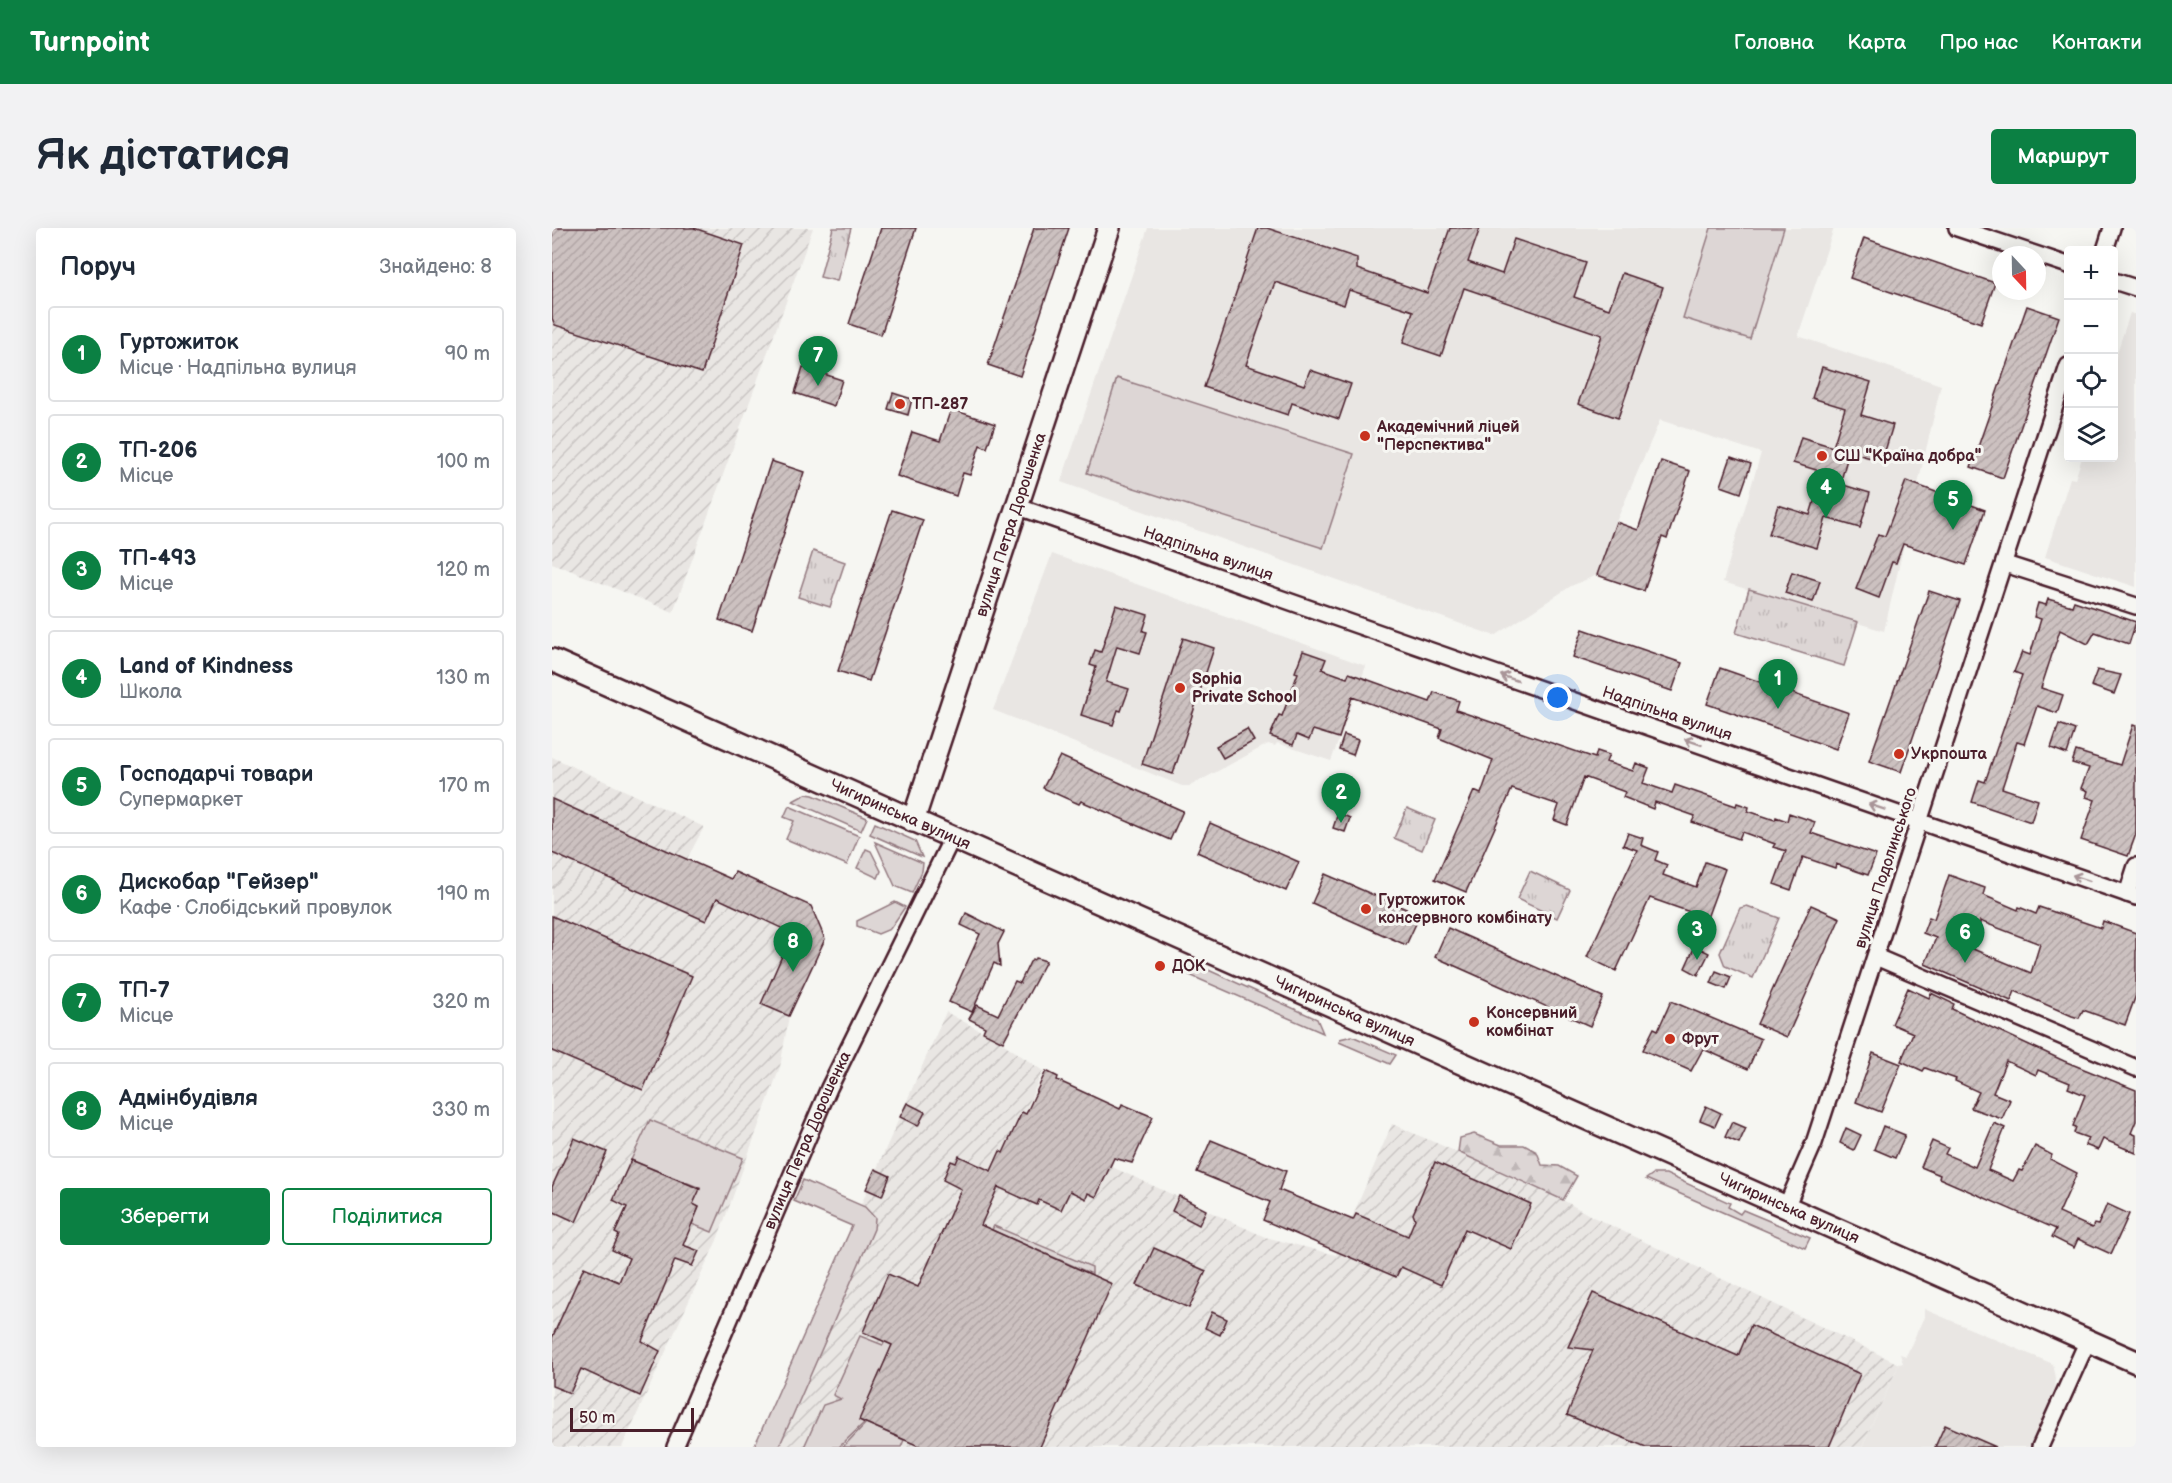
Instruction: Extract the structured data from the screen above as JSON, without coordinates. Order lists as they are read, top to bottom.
{
  "streets": {
    "main road": ["вулиця Петра Дорошенка", "Чигиринська вулиця"],
    "street": ["Надпільна вулиця", "вулиця Подолинського"]
  },
  "crossings": [
    ["вулиця Петра Дорошенка", "Надпільна вулиця"],
    ["вулиця Петра Дорошенка", "Чигиринська вулиця"],
    ["Надпільна вулиця", "вулиця Подолинського"],
    ["Чигиринська вулиця", "вулиця Подолинського"]
  ],
  "one_way": ["Надпільна вулиця"],
  "places": [
    "ТП-287",
    "Академічний ліцей \"Перспектива\"",
    "СШ \"Країна добра\"",
    "Sophia Private School",
    "Укрпошта",
    "Гуртожиток консервного комбінату",
    "ДОК",
    "Консервний комбінат",
    "Фрут"
  ],
  "scale_bar": "50 m",
  "north": "bottom",
  "page": {
    "header": "Turnpoint",
    "nav": [
      "Головна",
      "Карта",
      "Про нас",
      "Контакти"
    ],
    "buttons": [
      "Маршрут",
      ["Зберегти", "Поділитися"]
    ],
    "title": "Як дістатися",
    "heading": ["Поруч", "Знайдено: 8"],
    "map_buttons": ["+", "−"],
    "list": [
      {
        "mark": "1",
        "name": "Гуртожиток",
        "note": "Місце · Надпільна вулиця",
        "value": "90 m"
      },
      {
        "mark": "2",
        "name": "ТП-206",
        "note": "Місце",
        "value": "100 m"
      },
      {
        "mark": "3",
        "name": "ТП-493",
        "note": "Місце",
        "value": "120 m"
      },
      {
        "mark": "4",
        "name": "Land of Kindness",
        "note": "Школа",
        "value": "130 m"
      },
      {
        "mark": "5",
        "name": "Господарчі товари",
        "note": "Супермаркет",
        "value": "170 m"
      },
      {
        "mark": "6",
        "name": "Дискобар \"Гейзер\"",
        "note": "Кафе · Слобідський провулок",
        "value": "190 m"
      },
      {
        "mark": "7",
        "name": "ТП-7",
        "note": "Місце",
        "value": "320 m"
      },
      {
        "mark": "8",
        "name": "Адмінбудівля",
        "note": "Місце",
        "value": "330 m"
      }
    ],
    "pins": [
      "7",
      "4",
      "5",
      "1",
      "2",
      "3",
      "6",
      "8"
    ],
    "scale": "50 m"
  }
}
